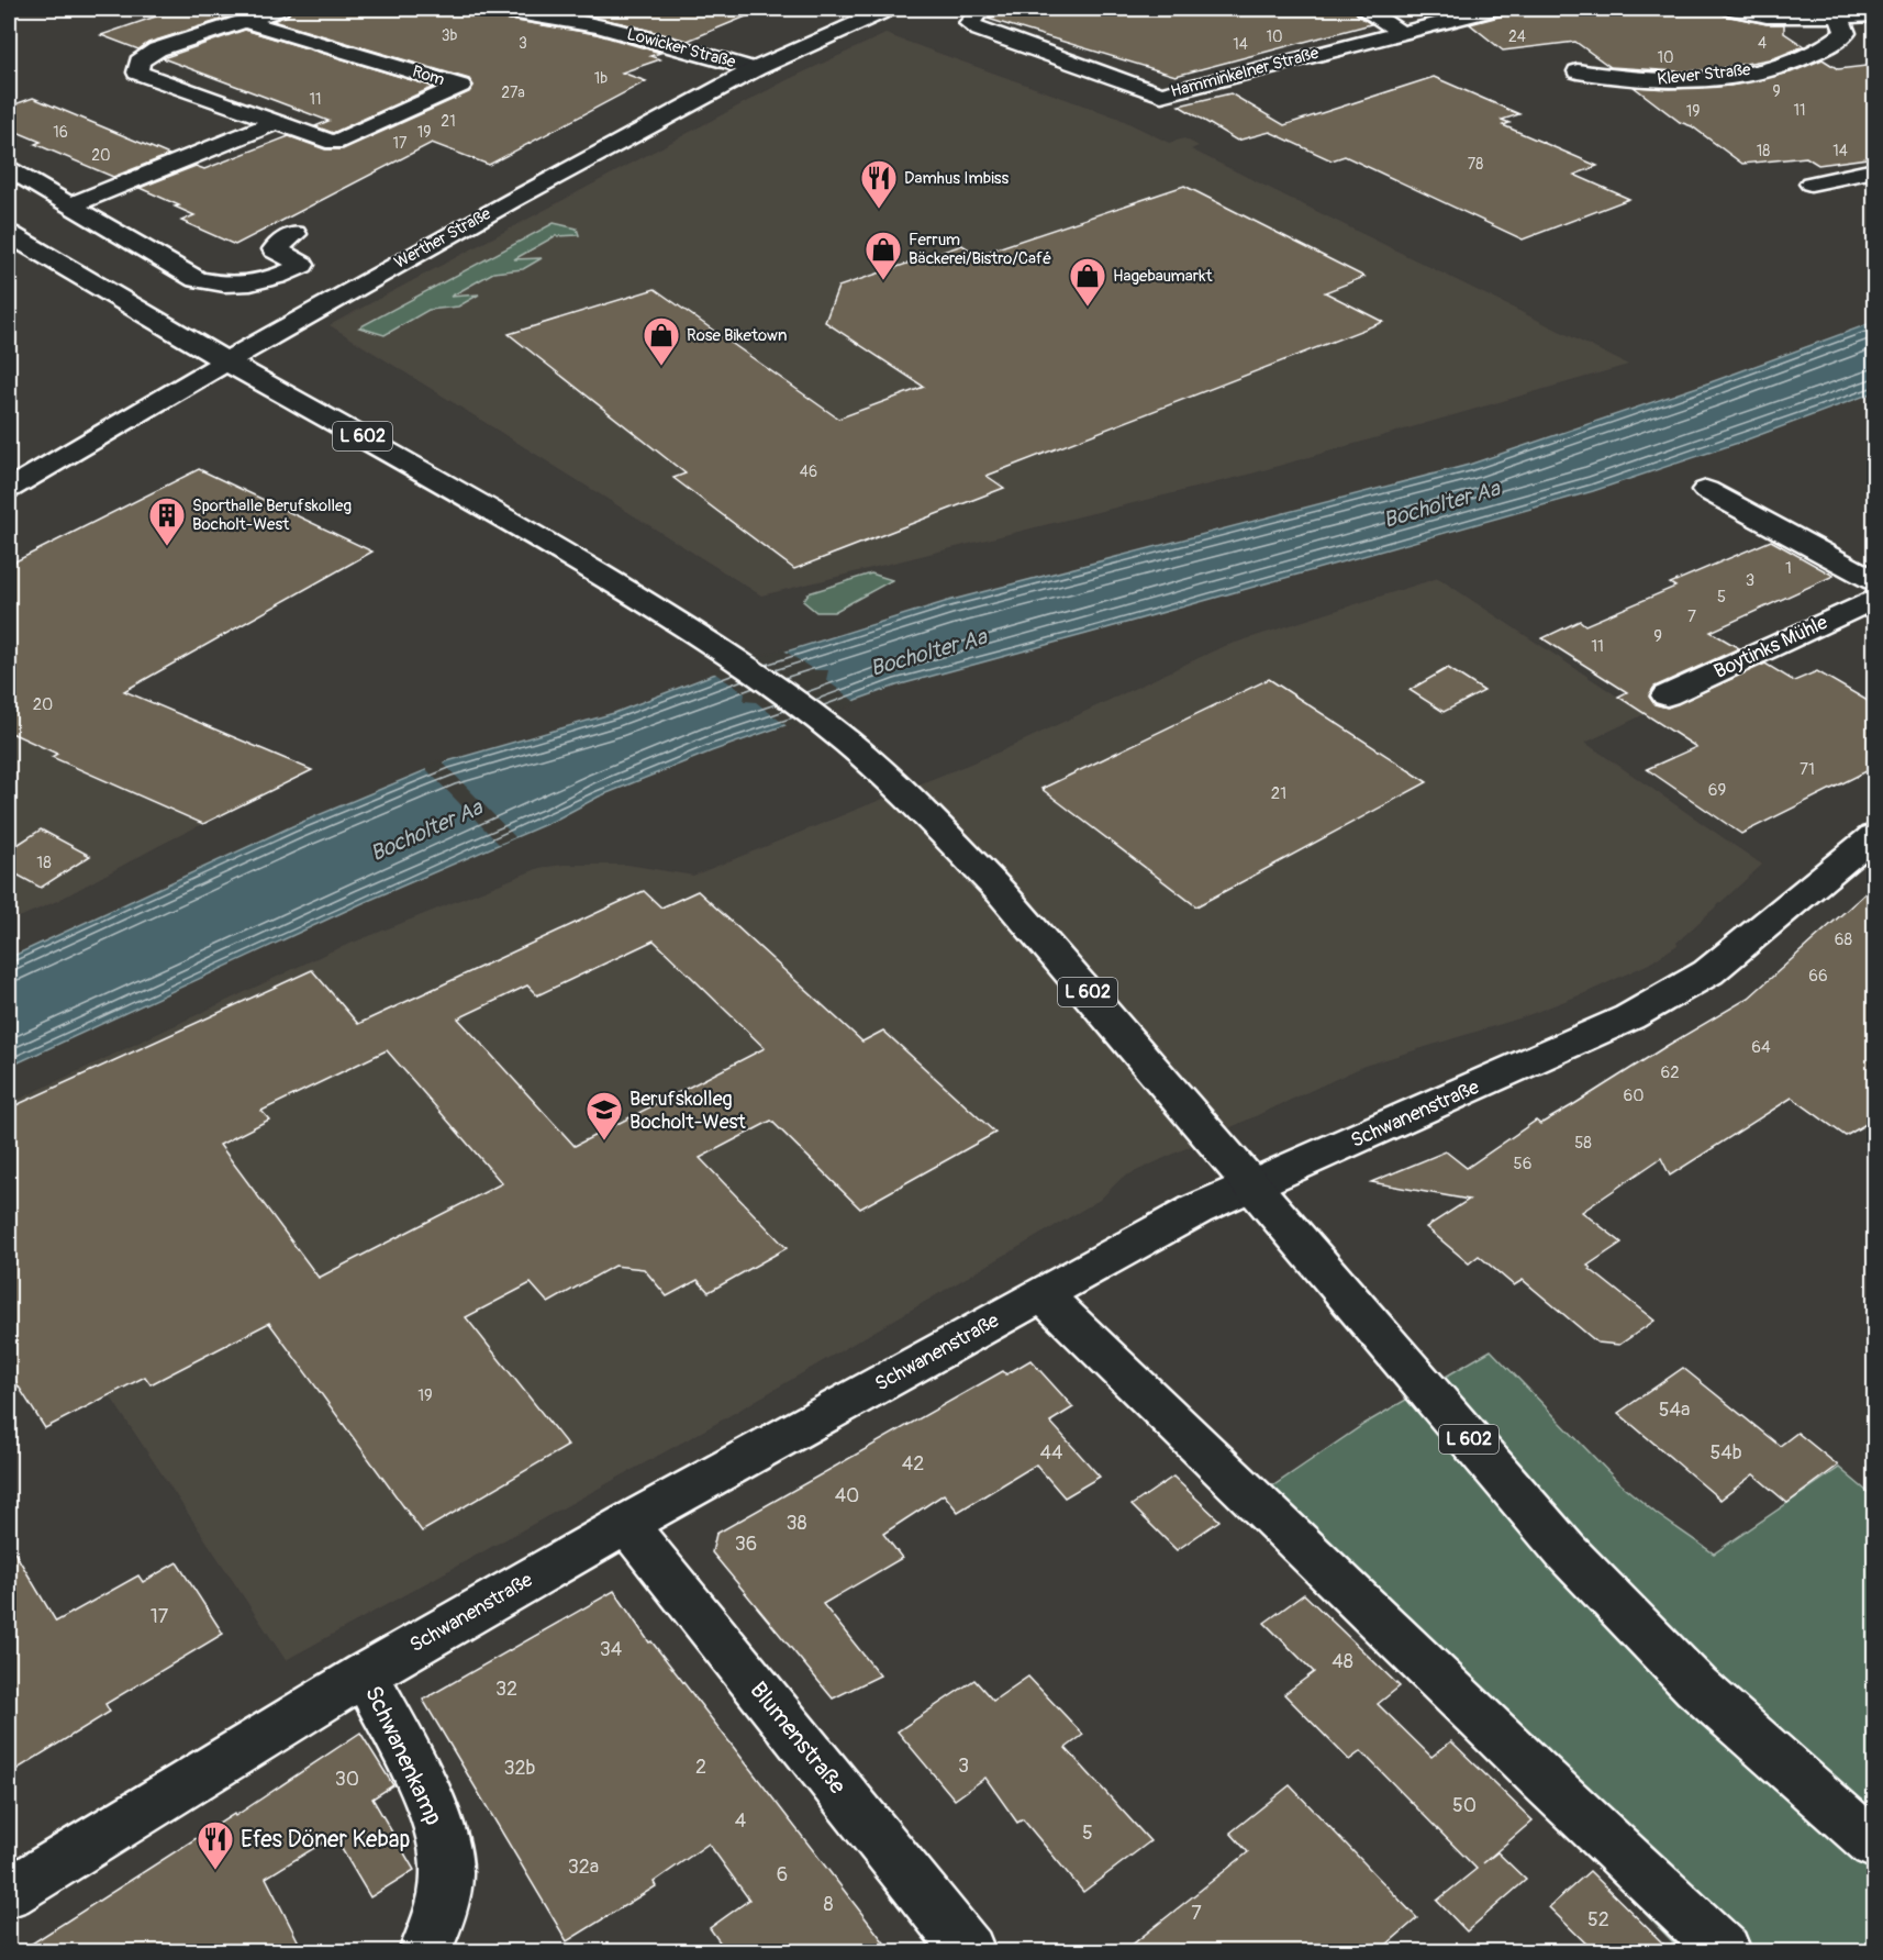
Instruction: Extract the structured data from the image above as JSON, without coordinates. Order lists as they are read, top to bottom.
{
  "streets": {
    "street": [
      "Lowicker Straße",
      "Hamminkelner Straße",
      "Klever Straße",
      "Rom",
      "Werther Straße",
      "L 602",
      "Boytinks Mühle",
      "Schwanenstraße",
      "Blumenstraße",
      "Schwanenkamp"
    ]
  },
  "crossings": [
    ["Lowicker Straße", "Werther Straße"],
    ["Werther Straße", "L 602"],
    ["L 602", "Schwanenstraße"],
    ["Schwanenstraße", "Blumenstraße"],
    ["Schwanenstraße", "Schwanenkamp"]
  ],
  "water": ["Bocholter Aa"],
  "places": {
    "restaurant": ["Damhus Imbiss", "Efes Döner Kebap"],
    "shop": ["Ferrum Bäckerei/Bistro/Café", "Hagebaumarkt", "Rose Biketown"],
    "building": ["Sporthalle Berufskolleg Bocholt-West"],
    "school or university": ["Berufskolleg Bocholt-West"]
  },
  "house_numbers": [
    "3b",
    "10",
    "24",
    "3",
    "4",
    "14",
    "10",
    "1b",
    "9",
    "27a",
    "11",
    "11",
    "19",
    "21",
    "16",
    "19",
    "17",
    "18",
    "14",
    "20",
    "78",
    "46",
    "1",
    "3",
    "5",
    "7",
    "9",
    "11",
    "20",
    "71",
    "69",
    "21",
    "18",
    "68",
    "66",
    "64",
    "62",
    "60",
    "58",
    "56",
    "19",
    "54a",
    "44",
    "54b",
    "42",
    "40",
    "38",
    "36",
    "17",
    "34",
    "48",
    "32",
    "3",
    "2",
    "32b",
    "30",
    "50",
    "4",
    "5",
    "32a",
    "6",
    "8",
    "7",
    "52"
  ]
}
